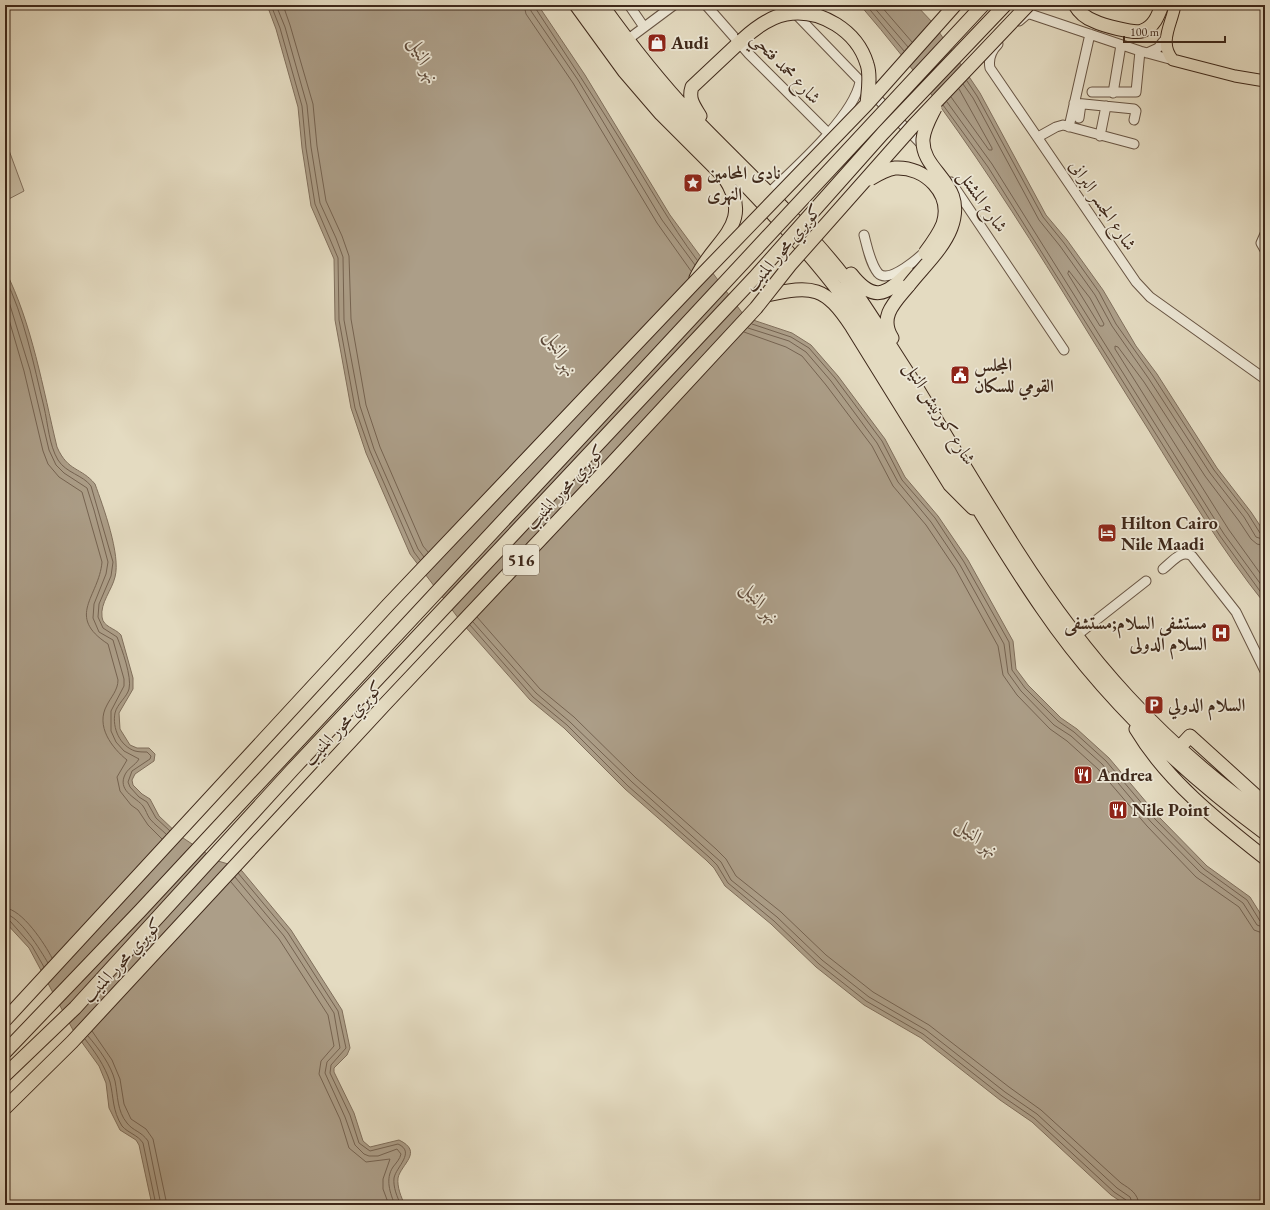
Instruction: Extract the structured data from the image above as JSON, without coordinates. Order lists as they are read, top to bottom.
{
  "streets": {
    "highway": ["كوبري محور المنيب", "شارع كورنيش النيل", "516"],
    "street": ["شارع محمد فتحي", "شارع المشتل", "شارع الجسر البرانى"]
  },
  "crossings": [
    ["شارع الجسر البرانى", "كوبري محور المنيب"]
  ],
  "water": ["نهر النيل"],
  "places": {
    "shop": ["Audi"],
    "place": ["نادى المحامين النهرى"],
    "public building": ["المجلس القومي للسكان"],
    "hotel": ["Hilton Cairo Nile Maadi"],
    "hospital": ["مستشفى السلام;مستشفى السلام الدولى"],
    "parking": ["السلام الدولي"],
    "restaurant": ["Andrea", "Nile Point"]
  },
  "scale_bar": "100 m"
}
